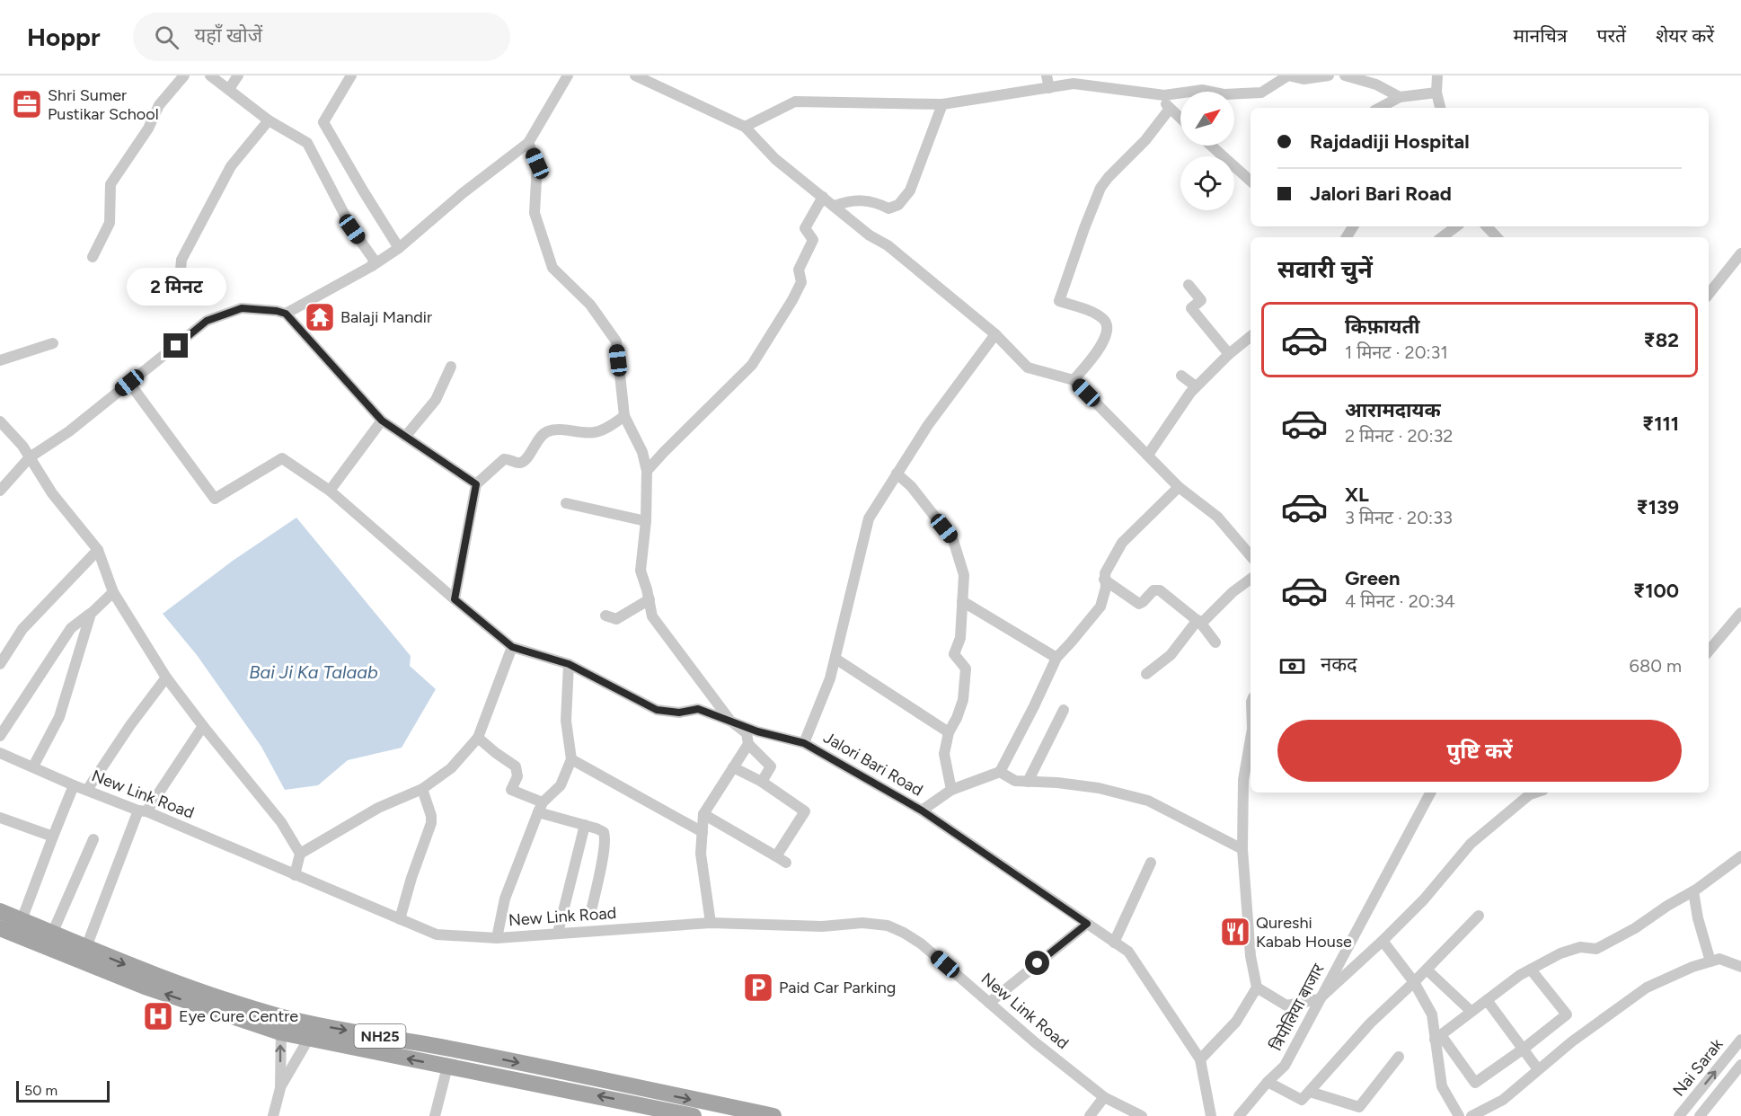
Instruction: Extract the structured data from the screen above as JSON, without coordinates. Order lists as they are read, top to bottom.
{
  "streets": {
    "main road": ["NH25"],
    "street": [
      "Jalori Bari Road",
      "New Link Road",
      "त्रिपोलिया बाजार",
      "Nai Sarak"
    ]
  },
  "water": ["Bai Ji Ka Talaab"],
  "places": {
    "office": ["Shri Sumer Pustikar School"],
    "temple": ["Balaji Mandir"],
    "restaurant": ["Qureshi Kabab House"],
    "parking": ["Paid Car Parking"],
    "hospital": ["Eye Cure Centre"]
  },
  "scale_bar": "50 m",
  "north": "top right",
  "page": {
    "header": "Hoppr",
    "search": "यहाँ खोजें",
    "nav": ["मानचित्र", "परतें", "शेयर करें"],
    "banner": ["Rajdadiji Hospital", "Jalori Bari Road"],
    "heading": "सवारी चुनें",
    "bubble": "2 मिनट",
    "list": [
      {
        "name": "किफ़ायती",
        "note": "1 मिनट · 20:31",
        "value": "₹82"
      },
      {
        "name": "आरामदायक",
        "note": "2 मिनट · 20:32",
        "value": "₹111"
      },
      {
        "name": "XL",
        "note": "3 मिनट · 20:33",
        "value": "₹139"
      },
      {
        "name": "Green",
        "note": "4 मिनट · 20:34",
        "value": "₹100"
      }
    ],
    "pay": ["नकद", "680 m"],
    "buttons": "पुष्टि करें",
    "scale": "50 m"
  }
}
